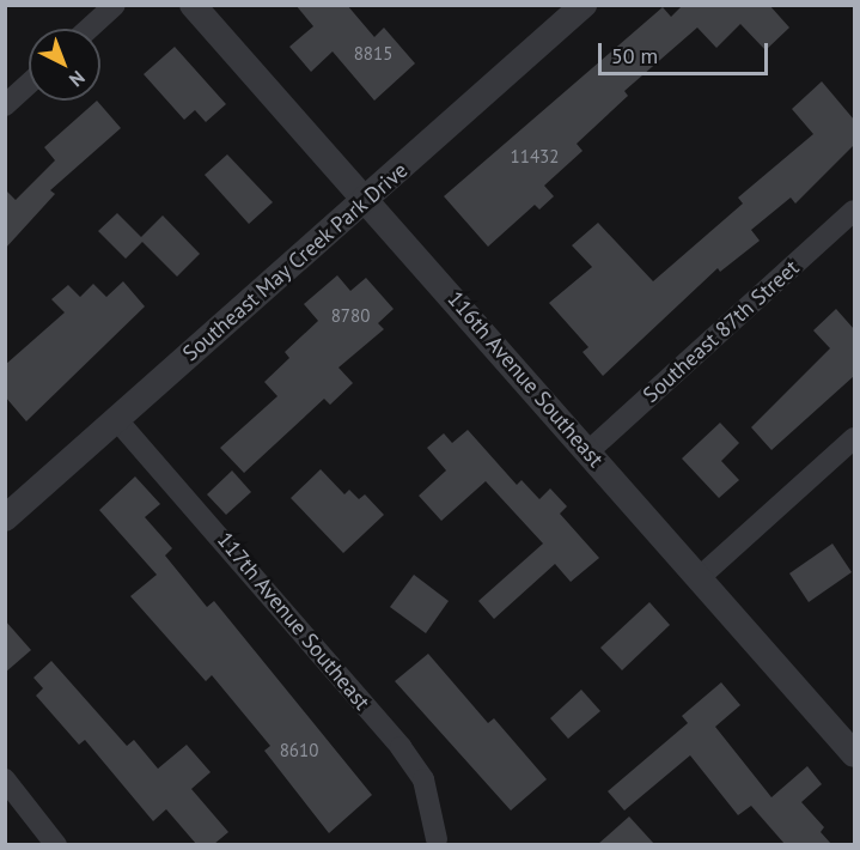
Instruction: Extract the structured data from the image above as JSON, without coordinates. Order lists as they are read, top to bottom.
{
  "streets": {
    "street": [
      "Southeast May Creek Park Drive",
      "Southeast 87th Street",
      "116th Avenue Southeast",
      "117th Avenue Southeast"
    ]
  },
  "crossings": [
    ["Southeast May Creek Park Drive", "116th Avenue Southeast"],
    ["Southeast May Creek Park Drive", "117th Avenue Southeast"],
    ["Southeast 87th Street", "116th Avenue Southeast"]
  ],
  "house_numbers": [
    "8815",
    "11432",
    "8780",
    "8610"
  ],
  "scale_bar": "50 m",
  "north": "bottom right"
}
